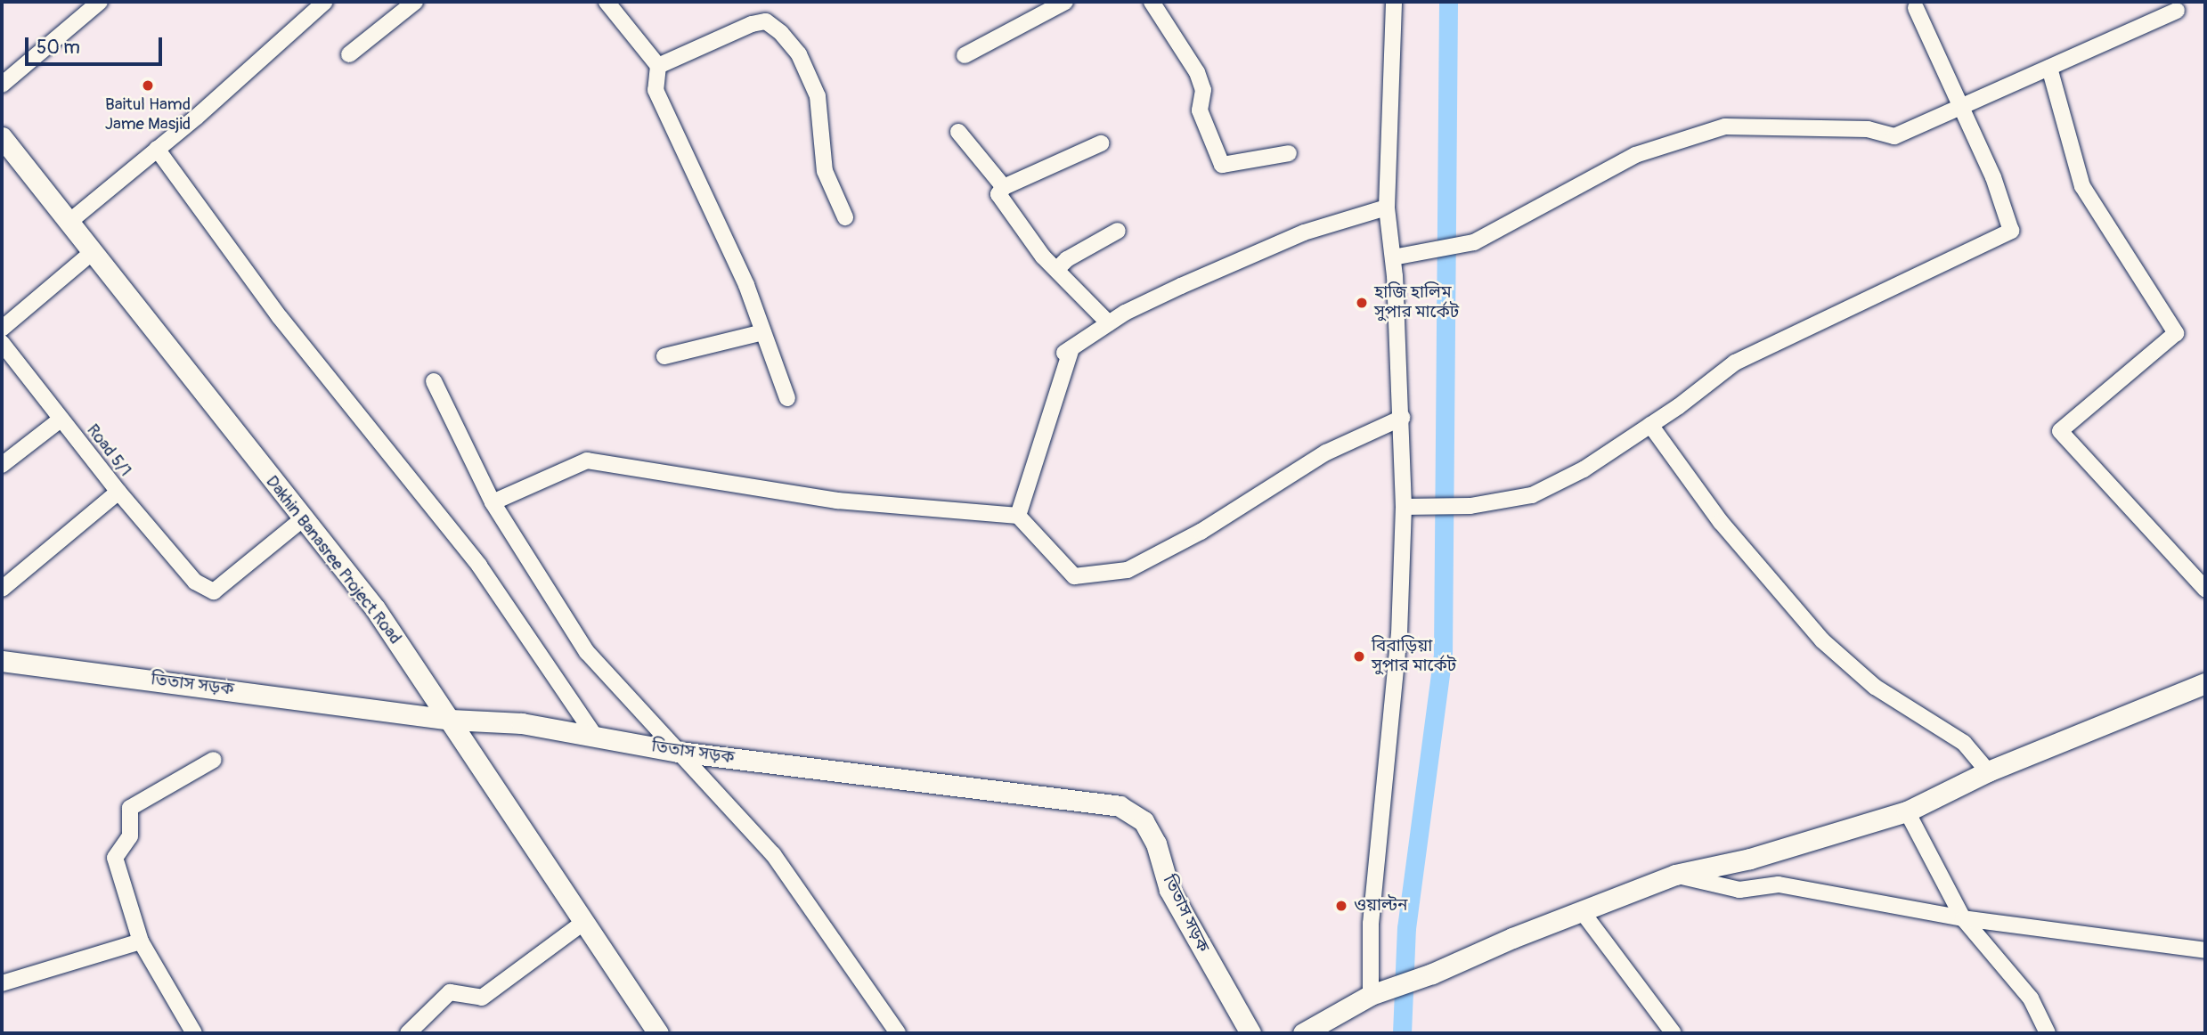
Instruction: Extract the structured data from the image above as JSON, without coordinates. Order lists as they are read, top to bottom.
{
  "streets": {
    "street": ["Road 5/1", "Dakhin Banasree Project Road", "তিতাস সড়ক"]
  },
  "crossings": [
    ["Dakhin Banasree Project Road", "তিতাস সড়ক"]
  ],
  "places": [
    "Baitul Hamd Jame Masjid",
    "হাজি হালিম সুপার মার্কেট",
    "বিবাড়িয়া সুপার মার্কেট",
    "ওয়াল্টন"
  ],
  "scale_bar": "50 m"
}
